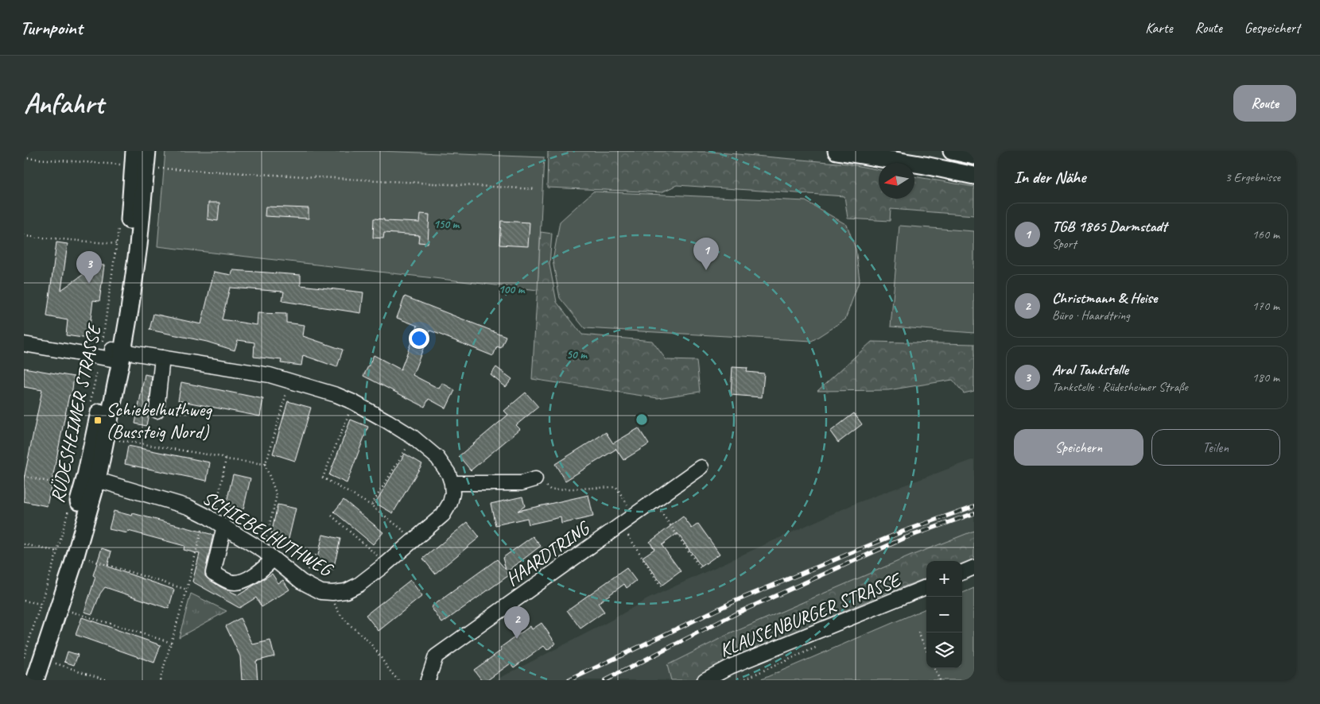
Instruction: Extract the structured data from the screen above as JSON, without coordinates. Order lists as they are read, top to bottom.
{
  "streets": {
    "main road": ["RÜDESHEIMER STRASSE"],
    "street": ["SCHIEBELHUTHWEG", "HAARDTRING", "KLAUSENBURGER STRASSE"]
  },
  "crossings": [
    ["RÜDESHEIMER STRASSE", "SCHIEBELHUTHWEG"]
  ],
  "places": {
    "transit": ["Schiebelhuthweg (Bussteig Nord)"]
  },
  "north": "left",
  "page": {
    "header": "Turnpoint",
    "nav": ["Karte", "Route", "Gespeichert"],
    "buttons": [
      "Route",
      ["Speichern", "Teilen"]
    ],
    "title": "Anfahrt",
    "heading": ["In der Nähe", "3 Ergebnisse"],
    "list": [
      {
        "mark": "1",
        "name": "TGB 1865 Darmstadt",
        "note": "Sport",
        "value": "160 m"
      },
      {
        "mark": "2",
        "name": "Christmann & Heise",
        "note": "Büro · Haardtring",
        "value": "170 m"
      },
      {
        "mark": "3",
        "name": "Aral Tankstelle",
        "note": "Tankstelle · Rüdesheimer Straße",
        "value": "180 m"
      }
    ],
    "pins": ["1", "3", "2"],
    "map_buttons": ["+", "−"]
  },
  "rings": ["150 m", "100 m", "50 m"]
}
